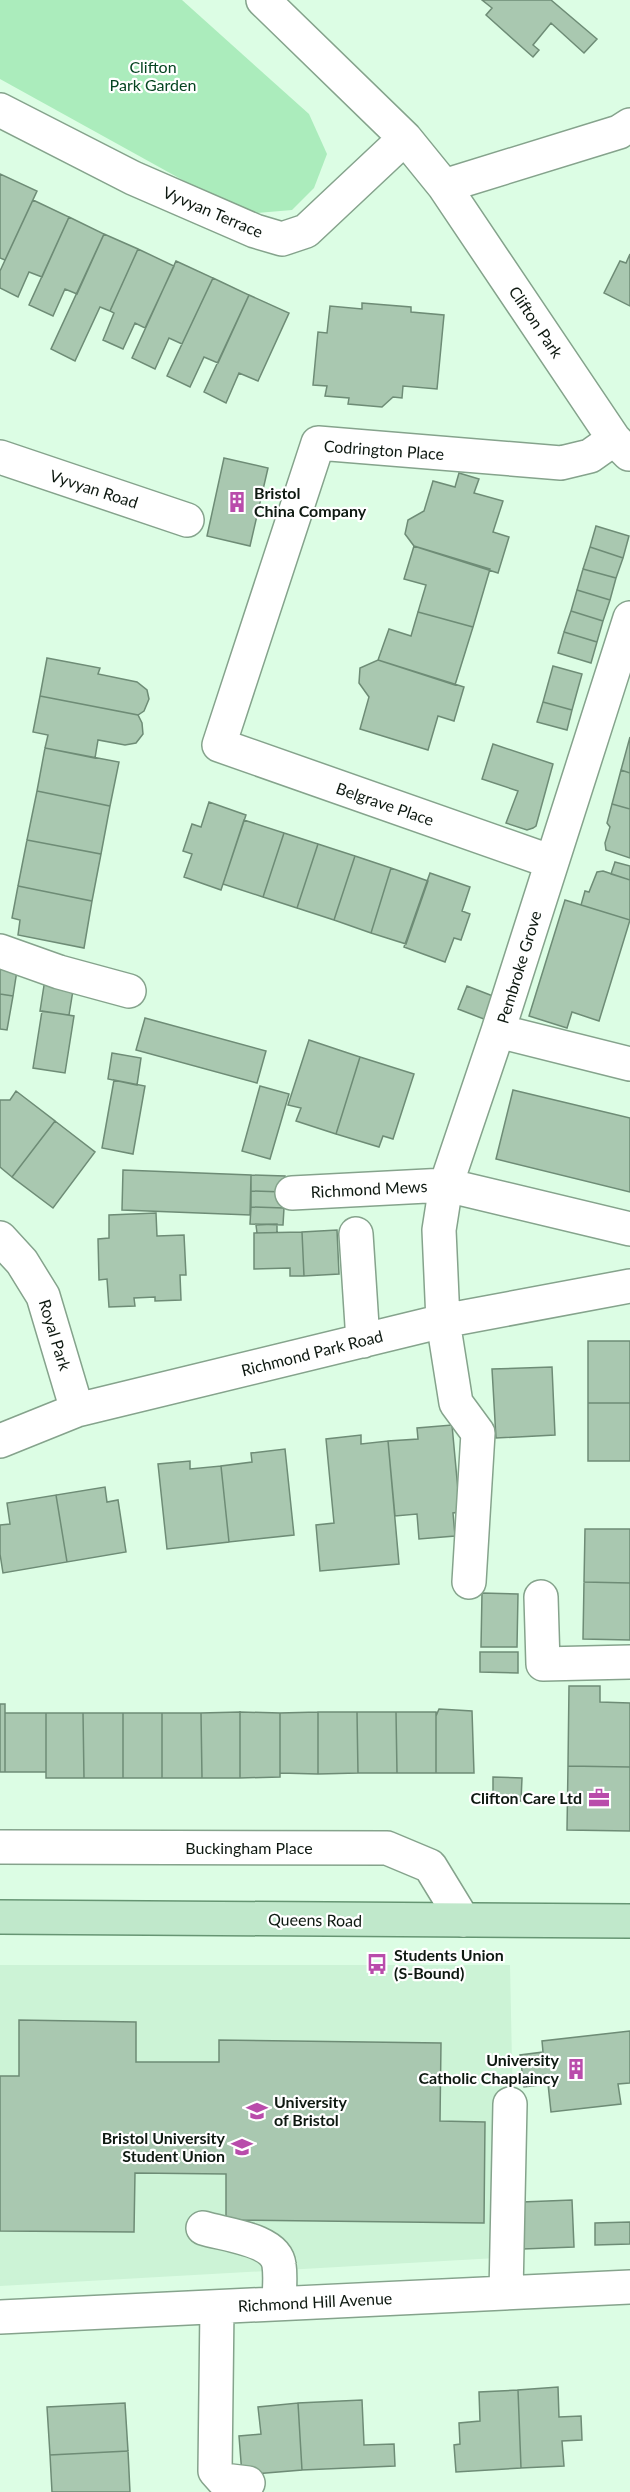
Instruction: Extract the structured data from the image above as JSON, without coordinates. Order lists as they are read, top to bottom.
{
  "streets": {
    "main road": ["Queens Road"],
    "street": [
      "Vyvyan Terrace",
      "Clifton Park",
      "Codrington Place",
      "Vyvyan Road",
      "Belgrave Place",
      "Pembroke Grove",
      "Richmond Mews",
      "Royal Park",
      "Richmond Park Road",
      "Buckingham Place",
      "Richmond Hill Avenue"
    ]
  },
  "crossings": [
    ["Vyvyan Terrace", "Clifton Park"],
    ["Clifton Park", "Codrington Place"],
    ["Codrington Place", "Belgrave Place"],
    ["Belgrave Place", "Pembroke Grove"],
    ["Pembroke Grove", "Richmond Mews"],
    ["Pembroke Grove", "Richmond Park Road"],
    ["Royal Park", "Richmond Park Road"],
    ["Buckingham Place", "Queens Road"]
  ],
  "parks": ["Clifton Park Garden"],
  "places": {
    "building": ["Bristol China Company", "University Catholic Chaplaincy"],
    "office": ["Clifton Care Ltd"],
    "bus stop": ["Students Union (S-Bound)"],
    "school or university": ["University of Bristol", "Bristol University Student Union"]
  }
}
